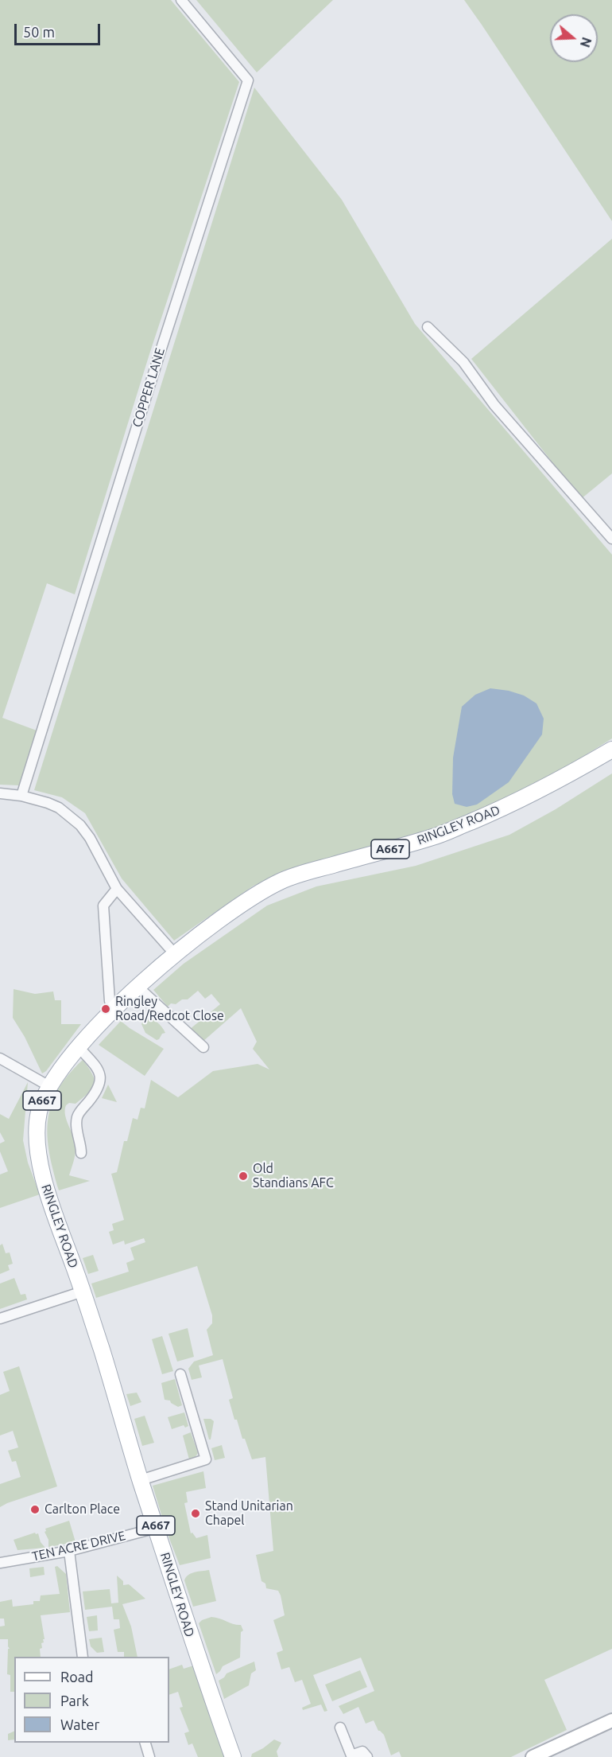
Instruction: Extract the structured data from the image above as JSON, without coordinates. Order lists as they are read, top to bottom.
{
  "streets": {
    "main road": ["RINGLEY ROAD", "A667"],
    "street": ["COPPER LANE", "TEN ACRE DRIVE"]
  },
  "crossings": [
    ["RINGLEY ROAD", "TEN ACRE DRIVE"]
  ],
  "places": [
    "Ringley Road/Redcot Close",
    "Old Standians AFC",
    "Carlton Place",
    "Stand Unitarian Chapel"
  ],
  "legend": ["Road", "Park", "Water"],
  "scale_bar": "50 m",
  "north": "right"
}
